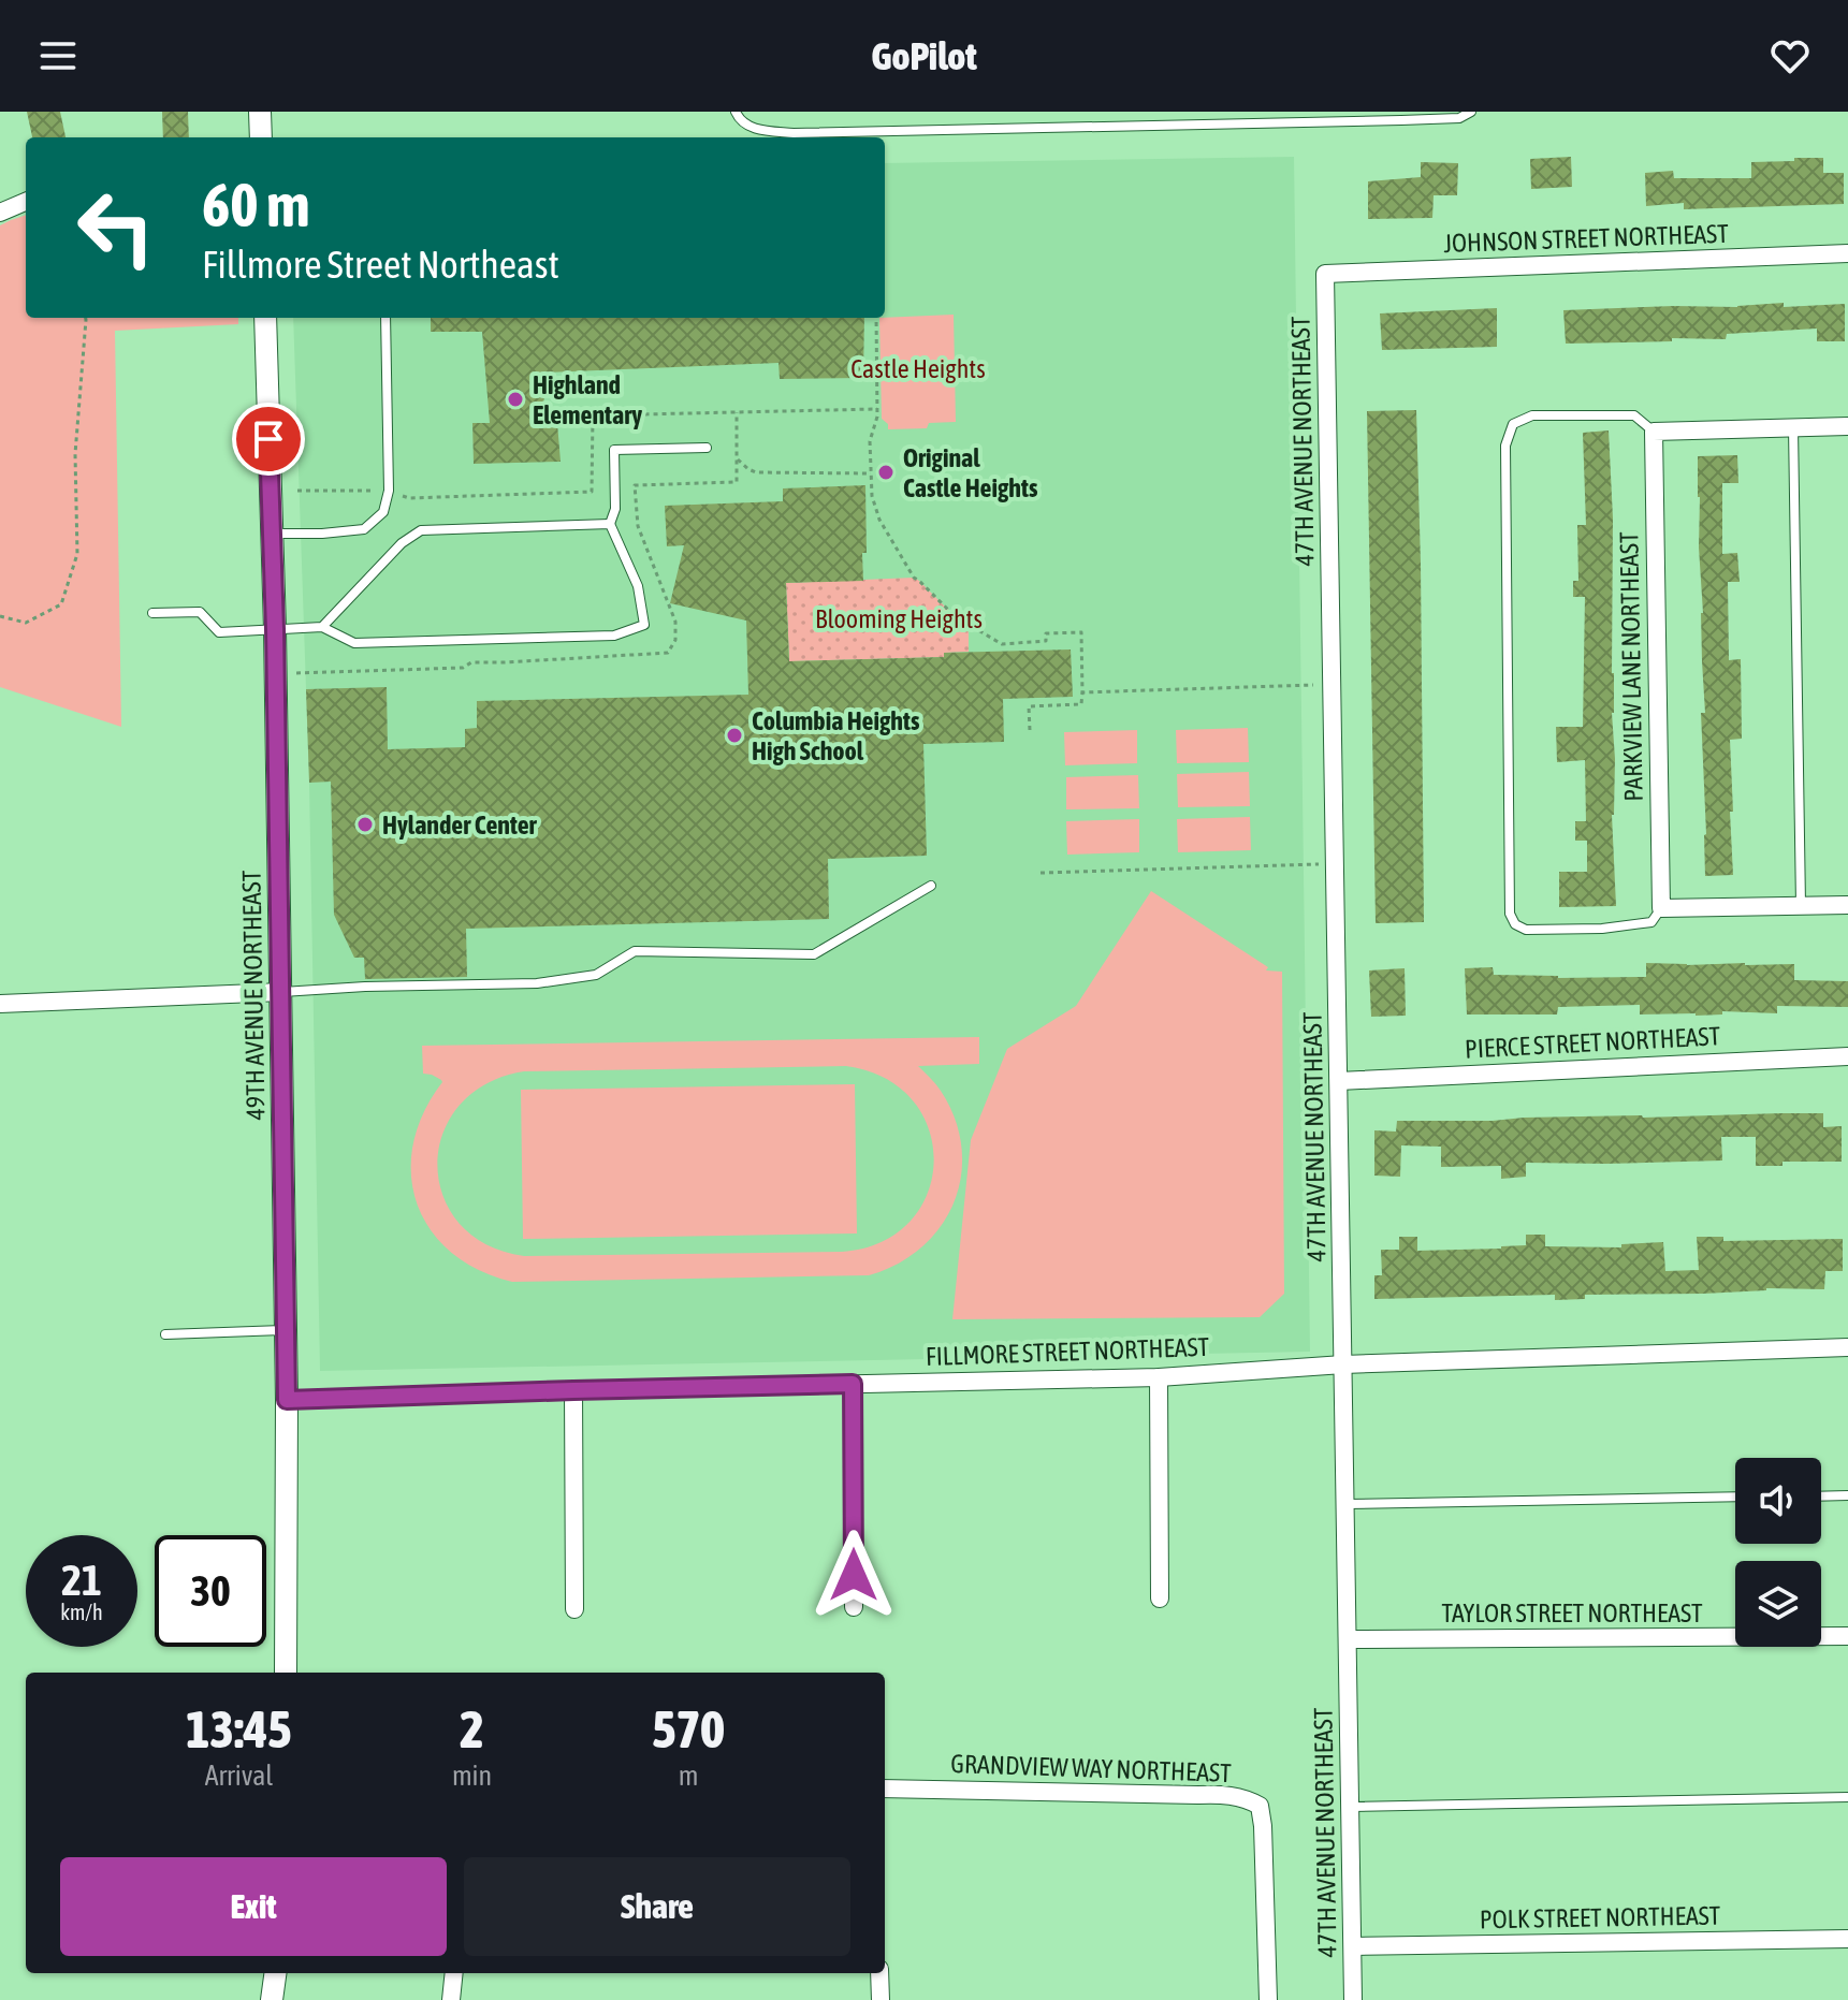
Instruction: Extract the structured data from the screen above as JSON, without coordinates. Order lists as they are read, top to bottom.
{
  "streets": {
    "street": [
      "JOHNSON STREET NORTHEAST",
      "47TH AVENUE NORTHEAST",
      "PARKVIEW LANE NORTHEAST",
      "49TH AVENUE NORTHEAST",
      "PIERCE STREET NORTHEAST",
      "FILLMORE STREET NORTHEAST",
      "TAYLOR STREET NORTHEAST",
      "GRANDVIEW WAY NORTHEAST",
      "POLK STREET NORTHEAST"
    ]
  },
  "crossings": [
    ["JOHNSON STREET NORTHEAST", "47TH AVENUE NORTHEAST"],
    ["47TH AVENUE NORTHEAST", "PIERCE STREET NORTHEAST"],
    ["47TH AVENUE NORTHEAST", "FILLMORE STREET NORTHEAST"],
    ["47TH AVENUE NORTHEAST", "TAYLOR STREET NORTHEAST"],
    ["47TH AVENUE NORTHEAST", "POLK STREET NORTHEAST"],
    ["49TH AVENUE NORTHEAST", "FILLMORE STREET NORTHEAST"]
  ],
  "parks": ["Castle Heights", "Blooming Heights"],
  "places": [
    "Highland Elementary",
    "Original Castle Heights",
    "Columbia Heights High School",
    "Hylander Center"
  ],
  "page": {
    "header": "GoPilot",
    "turn": ["60 m", "Fillmore Street Northeast"],
    "speed": "21 km/h",
    "limit": "30",
    "eta": [
      "13:45",
      "Arrival",
      "2",
      "min",
      "570",
      "m"
    ],
    "buttons": ["Exit", "Share"]
  }
}
